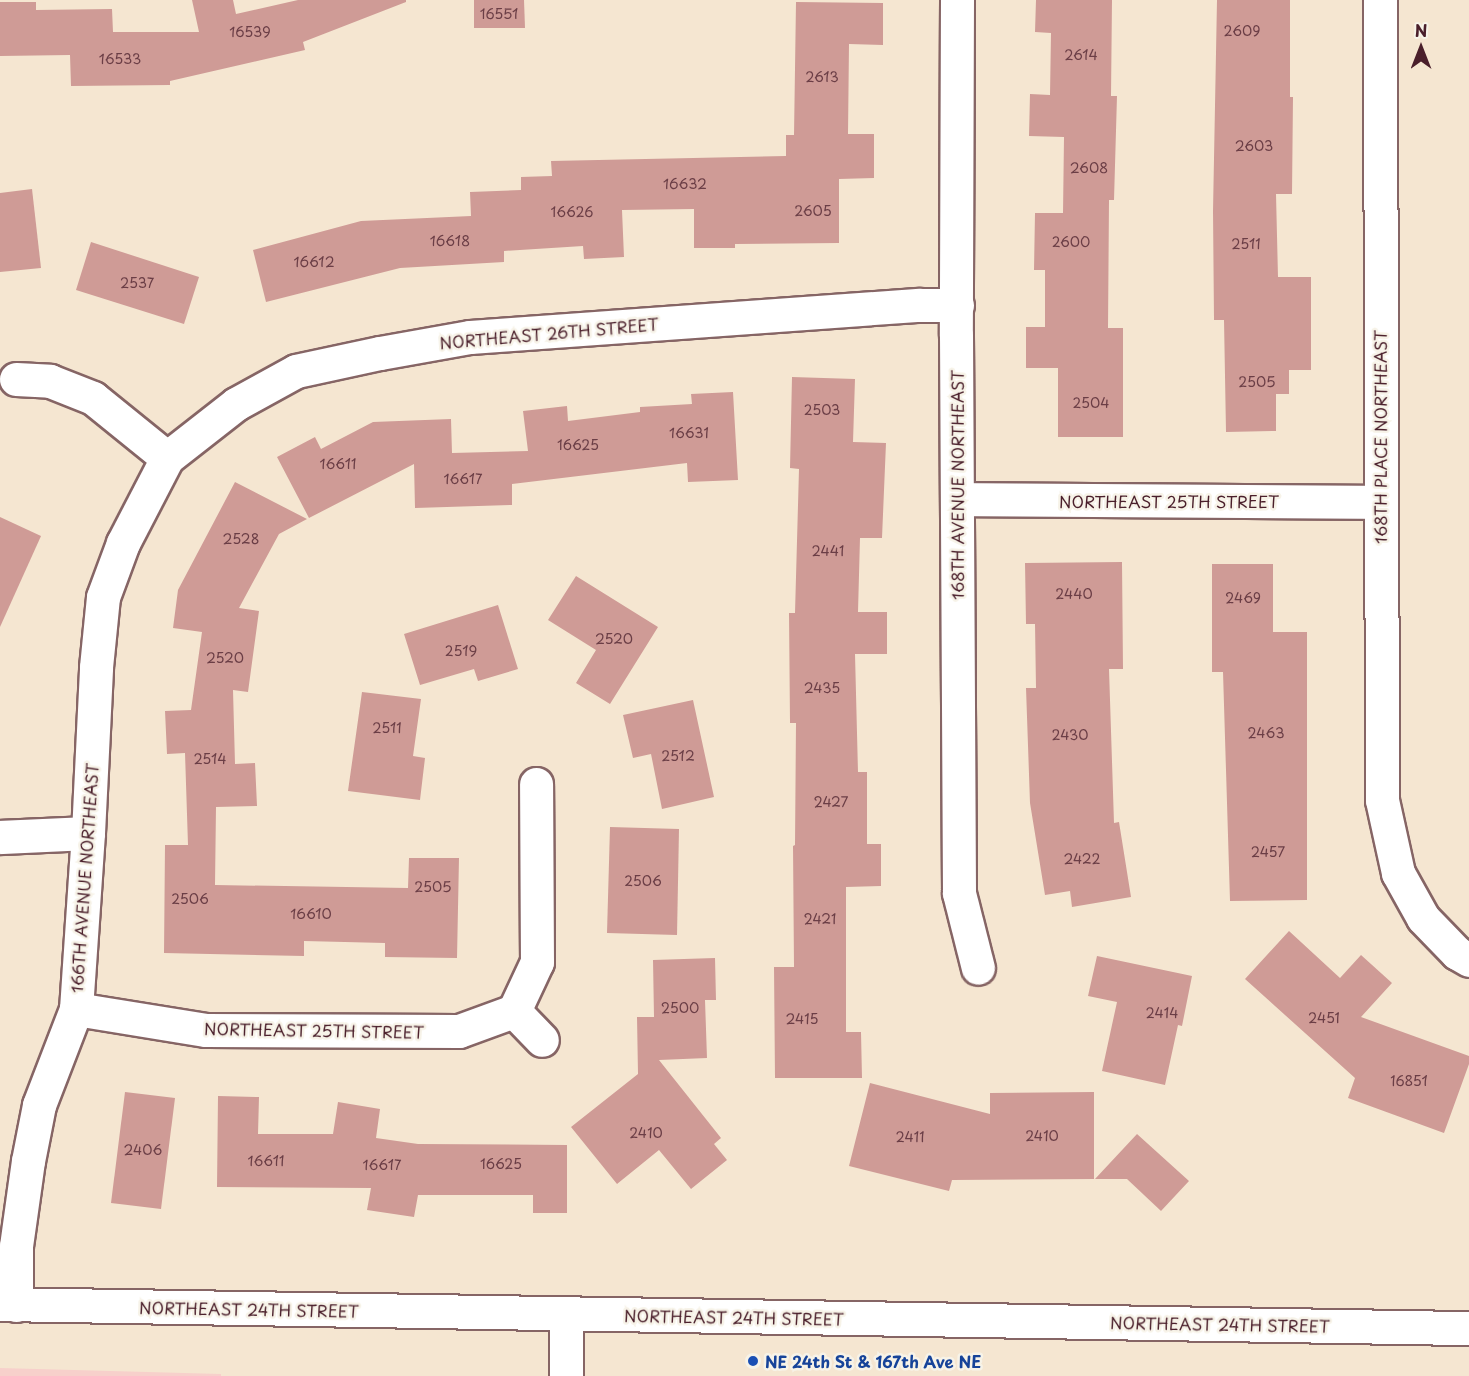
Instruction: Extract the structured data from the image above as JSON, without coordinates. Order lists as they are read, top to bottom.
{
  "streets": {
    "street": [
      "NORTHEAST 26TH STREET",
      "168TH PLACE NORTHEAST",
      "168TH AVENUE NORTHEAST",
      "NORTHEAST 25TH STREET",
      "166TH AVENUE NORTHEAST",
      "NORTHEAST 24TH STREET"
    ]
  },
  "crossings": [
    ["NORTHEAST 26TH STREET", "168TH AVENUE NORTHEAST"],
    ["NORTHEAST 26TH STREET", "166TH AVENUE NORTHEAST"],
    ["168TH PLACE NORTHEAST", "NORTHEAST 25TH STREET"],
    ["168TH AVENUE NORTHEAST", "NORTHEAST 25TH STREET"],
    ["NORTHEAST 25TH STREET", "166TH AVENUE NORTHEAST"],
    ["166TH AVENUE NORTHEAST", "NORTHEAST 24TH STREET"]
  ],
  "places": ["NE 24th St & 167th Ave NE"],
  "house_numbers": [
    "16551",
    "2609",
    "16539",
    "2614",
    "16533",
    "2613",
    "2603",
    "2608",
    "16632",
    "2605",
    "16626",
    "16618",
    "2600",
    "2511",
    "16612",
    "2537",
    "2505",
    "2504",
    "2503",
    "16631",
    "16625",
    "16611",
    "16617",
    "2528",
    "2441",
    "2440",
    "2469",
    "2520",
    "2519",
    "2520",
    "2435",
    "2511",
    "2463",
    "2430",
    "2512",
    "2514",
    "2427",
    "2457",
    "2422",
    "2506",
    "2505",
    "2506",
    "16610",
    "2421",
    "2500",
    "2414",
    "2451",
    "2415",
    "16851",
    "2410",
    "2410",
    "2411",
    "2406",
    "16611",
    "16625",
    "16617"
  ],
  "north": "top"
}
